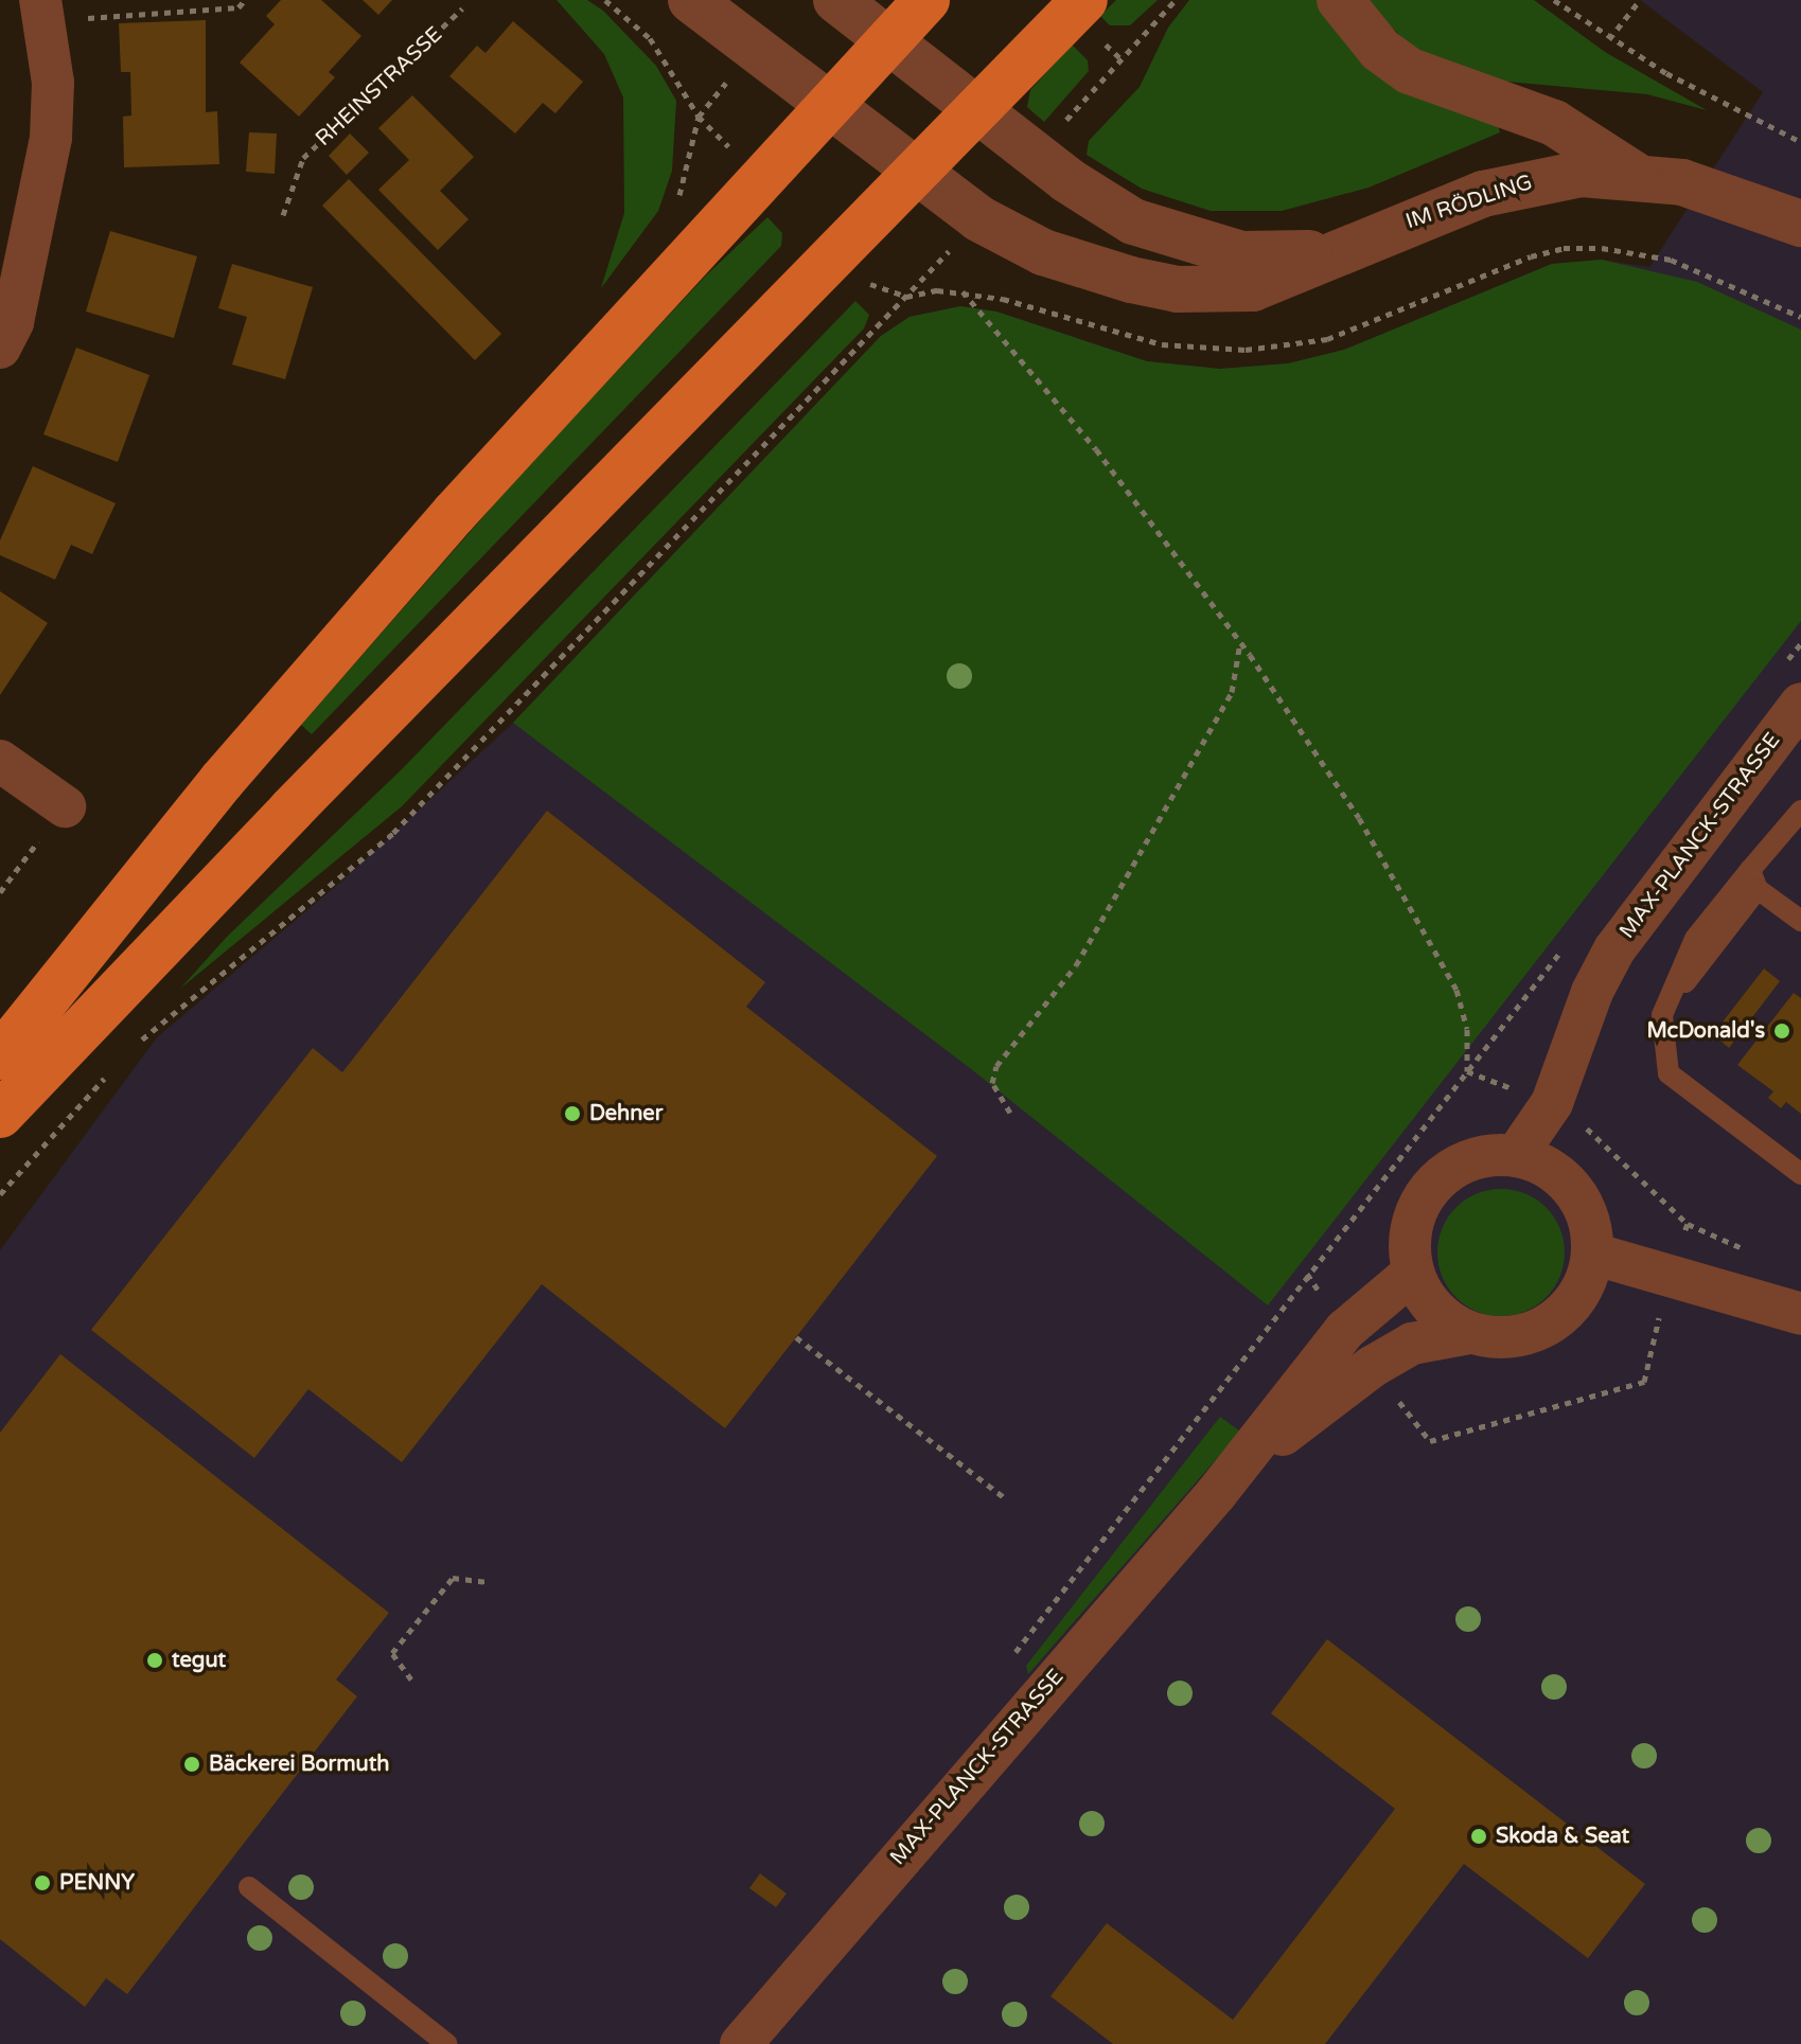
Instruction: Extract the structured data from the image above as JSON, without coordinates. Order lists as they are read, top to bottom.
{
  "streets": {
    "street": ["IM RÖDLING", "MAX-PLANCK-STRASSE"],
    "path": ["RHEINSTRASSE"]
  },
  "places": [
    "McDonald's",
    "Dehner",
    "tegut",
    "Bäckerei Bormuth",
    "Skoda & Seat",
    "PENNY"
  ]
}
